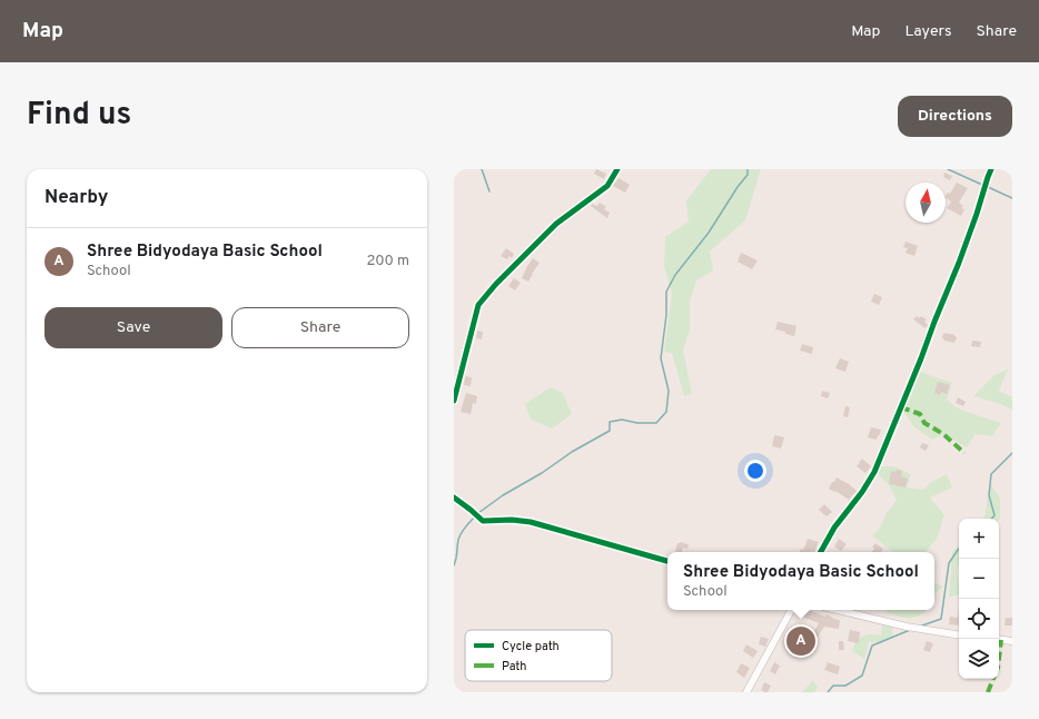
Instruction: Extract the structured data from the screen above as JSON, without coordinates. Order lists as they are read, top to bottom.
{
  "legend": ["Cycle path", "Path"],
  "north": "top",
  "page": {
    "header": "Map",
    "nav": ["Map", "Layers", "Share"],
    "title": "Find us",
    "buttons": [
      "Directions",
      ["Save", "Share"]
    ],
    "heading": "Nearby",
    "list": [
      {
        "mark": "A",
        "name": "Shree Bidyodaya Basic School",
        "note": "School",
        "value": "200 m"
      }
    ],
    "map_buttons": ["+", "−"],
    "popup": ["Shree Bidyodaya Basic School", "School"],
    "pins": "A"
  }
}
